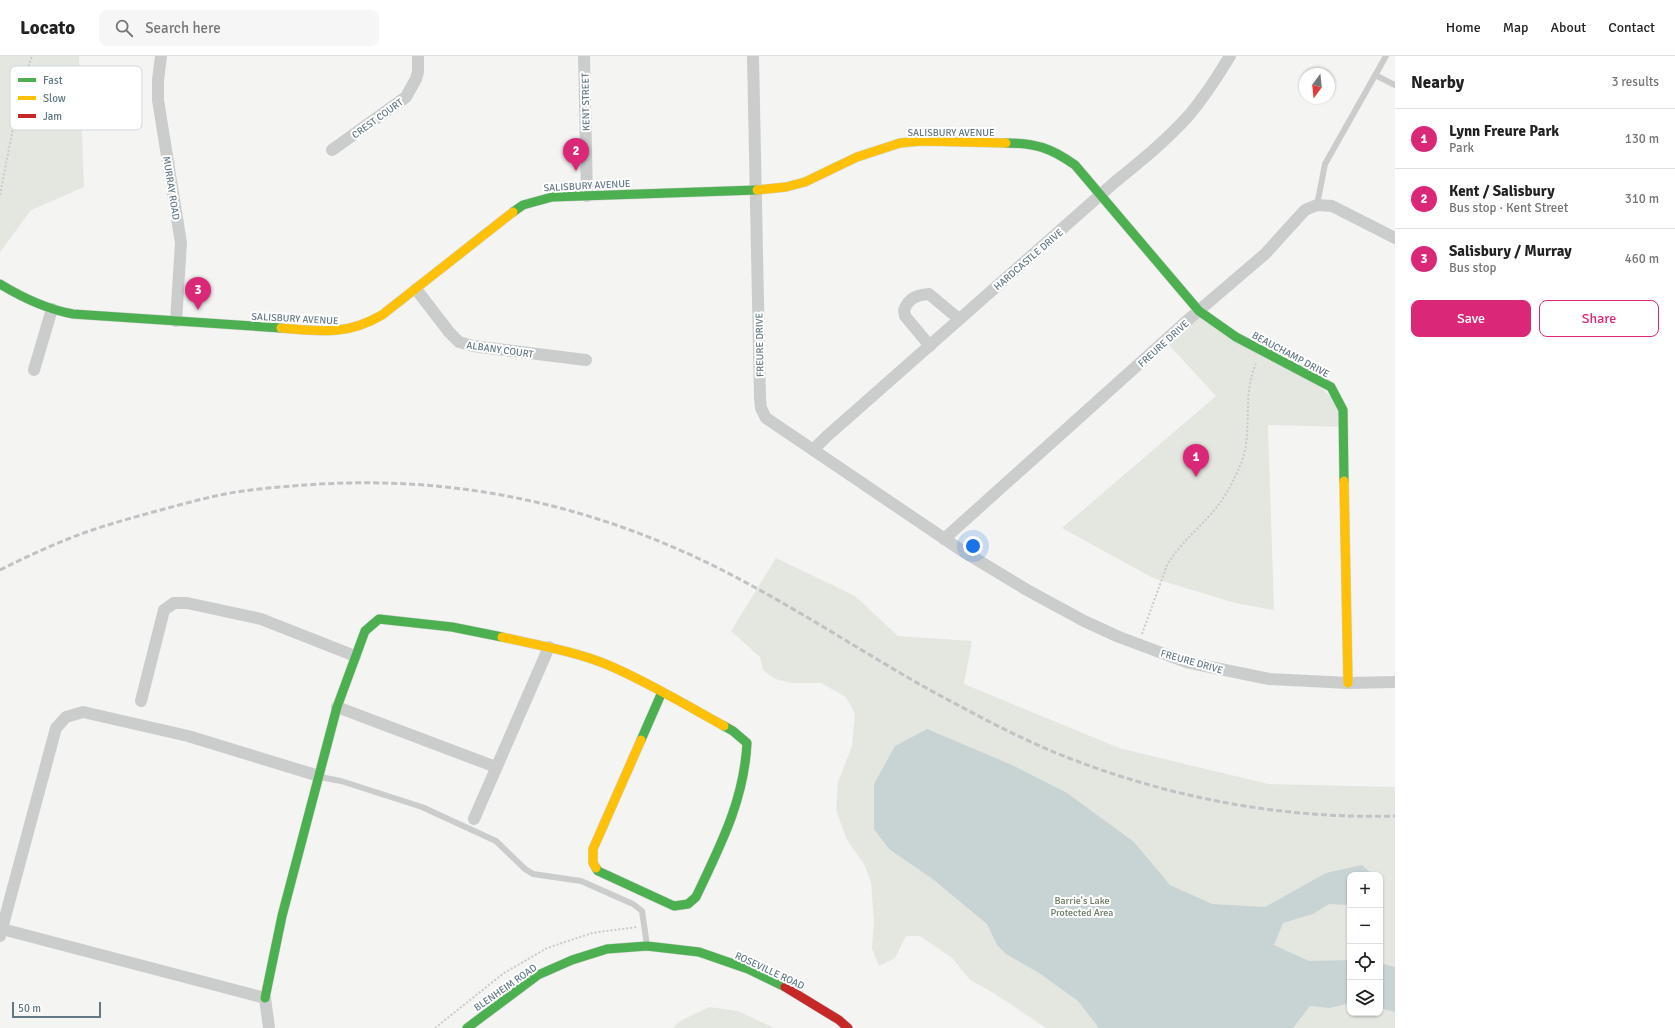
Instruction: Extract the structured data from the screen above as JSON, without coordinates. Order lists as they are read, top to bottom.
{
  "streets": {
    "street": [
      "KENT STREET",
      "CREST COURT",
      "SALISBURY AVENUE",
      "MURRAY ROAD",
      "HARDCASTLE DRIVE",
      "FREURE DRIVE",
      "ALBANY COURT",
      "BEAUCHAMP DRIVE",
      "ROSEVILLE ROAD",
      "BLENHEIM ROAD"
    ]
  },
  "crossings": [
    ["KENT STREET", "SALISBURY AVENUE"],
    ["SALISBURY AVENUE", "MURRAY ROAD"],
    ["SALISBURY AVENUE", "HARDCASTLE DRIVE"],
    ["SALISBURY AVENUE", "FREURE DRIVE"],
    ["SALISBURY AVENUE", "ALBANY COURT"],
    ["SALISBURY AVENUE", "BEAUCHAMP DRIVE"],
    ["HARDCASTLE DRIVE", "FREURE DRIVE"],
    ["HARDCASTLE DRIVE", "BEAUCHAMP DRIVE"],
    ["FREURE DRIVE", "BEAUCHAMP DRIVE"],
    ["ROSEVILLE ROAD", "BLENHEIM ROAD"]
  ],
  "parks": ["Barrie's Lake Protected Area"],
  "legend": ["Fast", "Slow", "Jam"],
  "scale_bar": "50 m",
  "north": "bottom",
  "page": {
    "header": "Locato",
    "search": "Search here",
    "nav": [
      "Home",
      "Map",
      "About",
      "Contact"
    ],
    "heading": ["Nearby", "3 results"],
    "list": [
      {
        "mark": "1",
        "name": "Lynn Freure Park",
        "note": "Park",
        "value": "130 m"
      },
      {
        "mark": "2",
        "name": "Kent / Salisbury",
        "note": "Bus stop · Kent Street",
        "value": "310 m"
      },
      {
        "mark": "3",
        "name": "Salisbury / Murray",
        "note": "Bus stop",
        "value": "460 m"
      }
    ],
    "pins": ["2", "3", "1"],
    "buttons": ["Save", "Share"],
    "map_buttons": ["+", "−"],
    "scale": "50 m"
  }
}
